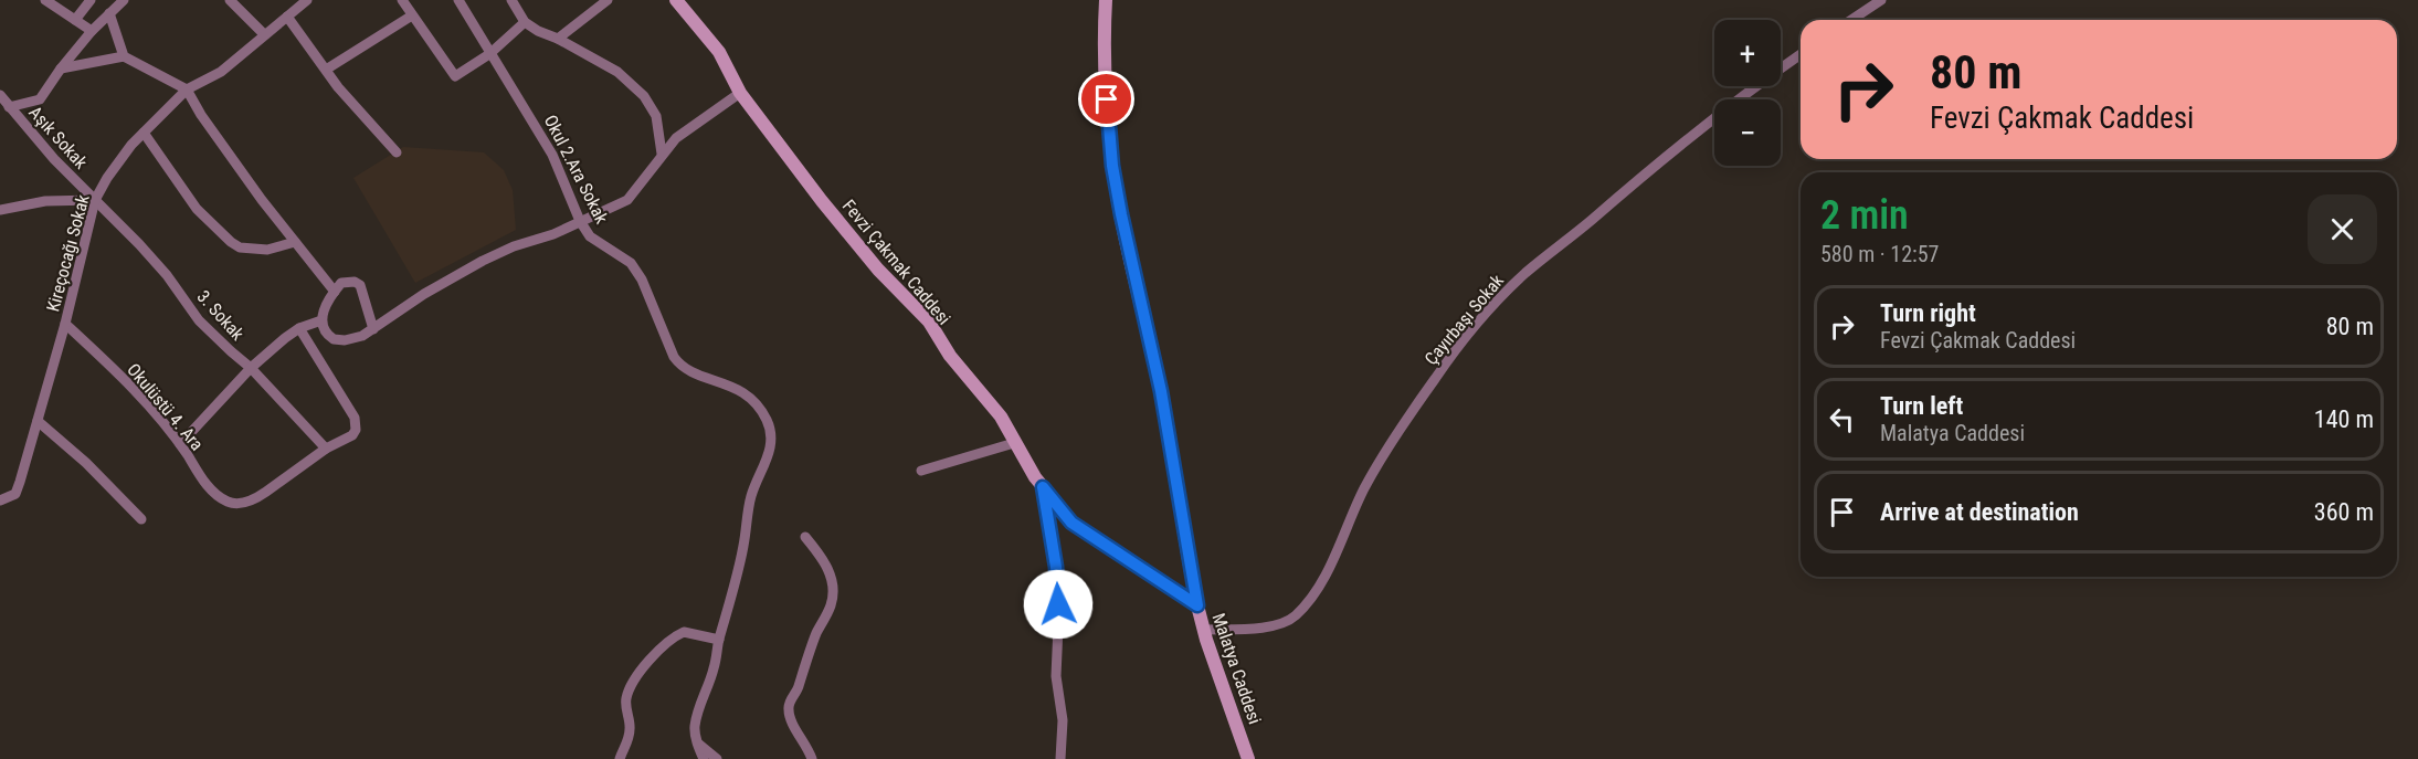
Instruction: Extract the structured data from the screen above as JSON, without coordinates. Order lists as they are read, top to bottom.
{
  "streets": {
    "street": [
      "Aşık Sokak",
      "Okul 2.Ara Sokak",
      "Kireçocağı Sokak",
      "Fevzi Çakmak Caddesi",
      "3. Sokak",
      "Çayırbaşı Sokak",
      "Okulüstü 4. Ara",
      "Malatya Caddesi"
    ]
  },
  "crossings": [
    ["Aşık Sokak", "Kireçocağı Sokak"],
    ["Aşık Sokak", "3. Sokak"],
    ["Kireçocağı Sokak", "3. Sokak"],
    ["Kireçocağı Sokak", "Okulüstü 4. Ara"],
    ["Fevzi Çakmak Caddesi", "Malatya Caddesi"],
    ["3. Sokak", "Okulüstü 4. Ara"],
    ["Çayırbaşı Sokak", "Malatya Caddesi"]
  ],
  "page": {
    "map_buttons": ["+", "−"],
    "turn": ["80 m", "Fevzi Çakmak Caddesi"],
    "heading": ["2 min", "580 m · 12:57"],
    "list": [
      {
        "name": "Turn right",
        "note": "Fevzi Çakmak Caddesi",
        "value": "80 m"
      },
      {
        "name": "Turn left",
        "note": "Malatya Caddesi",
        "value": "140 m"
      },
      {
        "name": "Arrive at destination",
        "value": "360 m"
      }
    ]
  }
}
